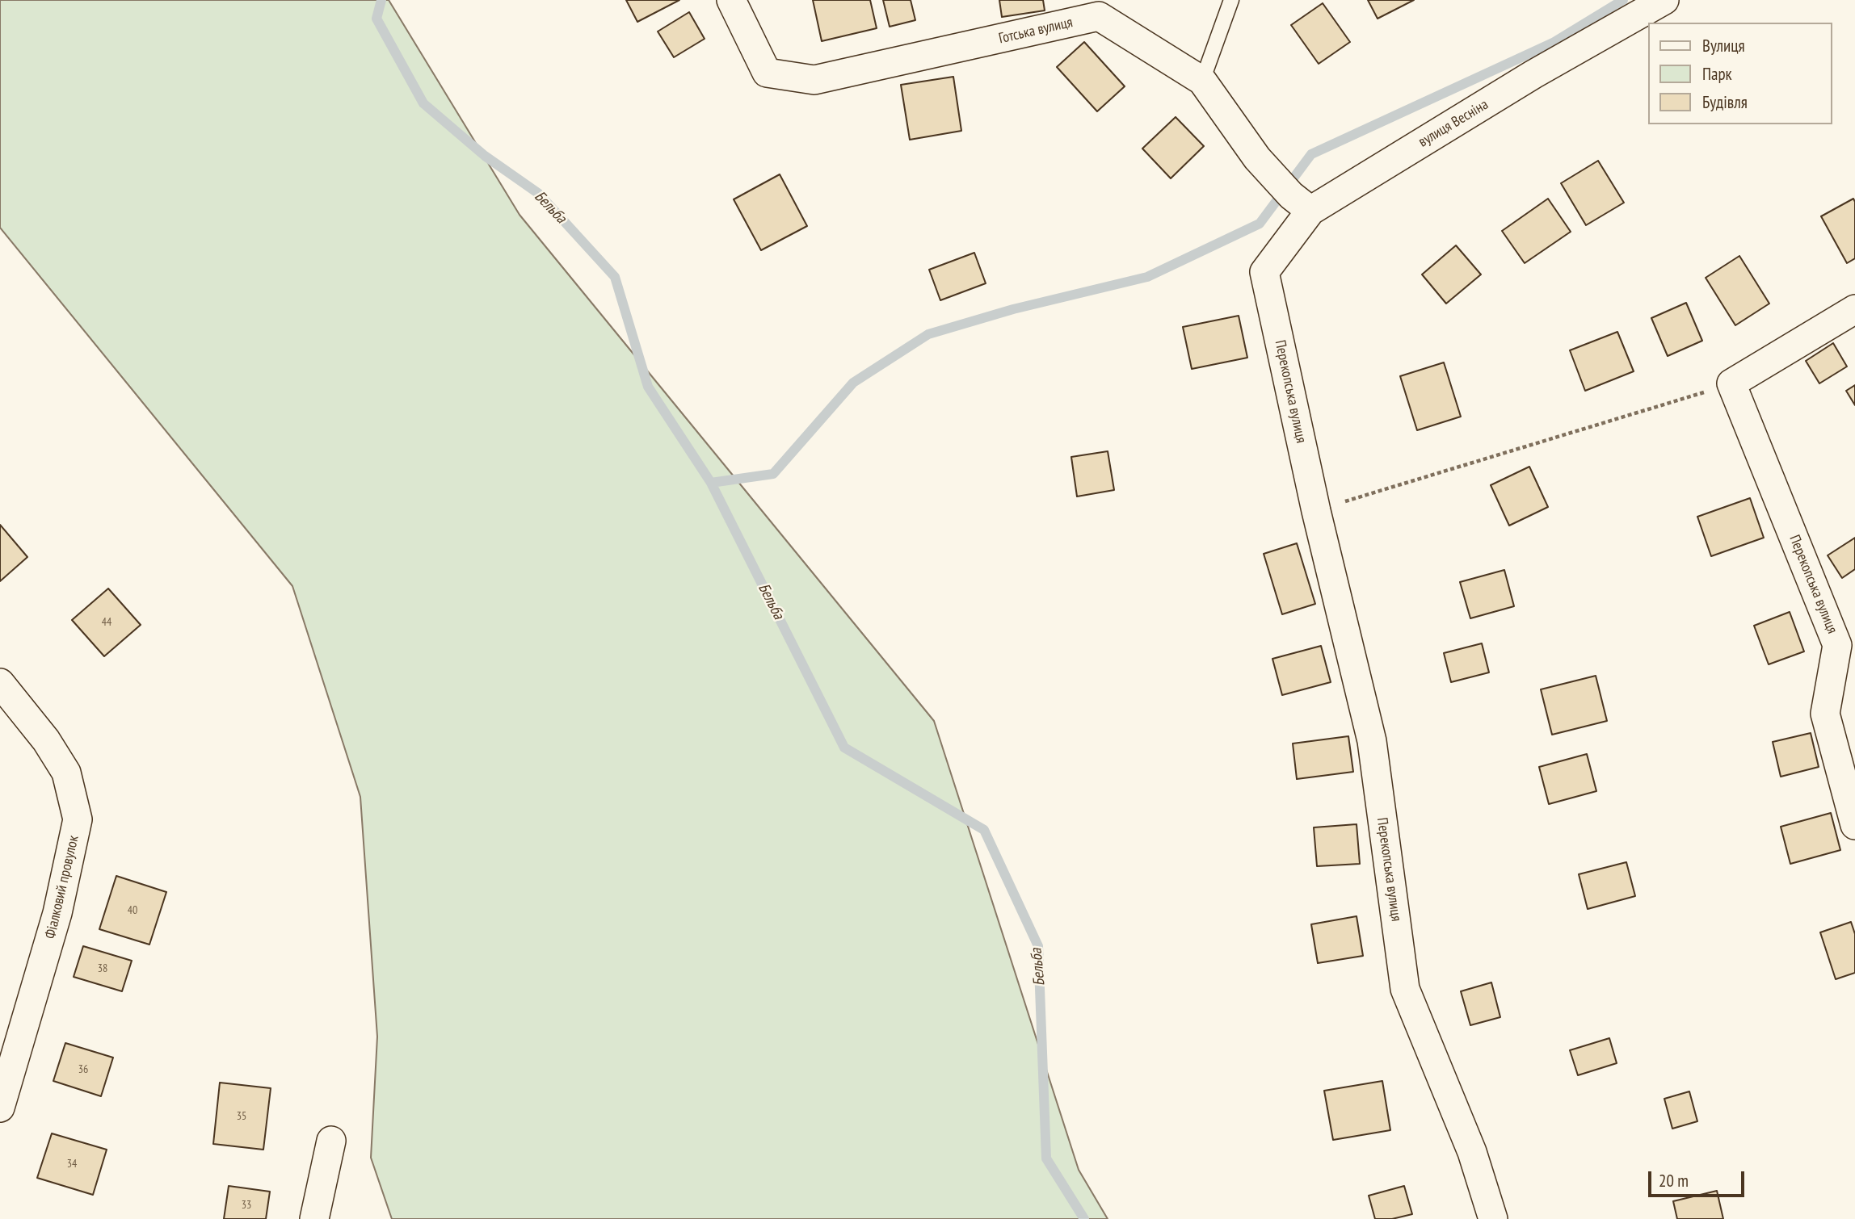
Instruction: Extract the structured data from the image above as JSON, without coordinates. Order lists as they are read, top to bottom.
{
  "streets": {
    "street": [
      "Готська вулиця",
      "вулиця Весніна",
      "Перекопська вулиця",
      "Фіалковий провулок"
    ]
  },
  "crossings": [
    ["Готська вулиця", "вулиця Весніна"],
    ["вулиця Весніна", "Перекопська вулиця"]
  ],
  "water": ["Бельба"],
  "house_numbers": [
    "44",
    "40",
    "38",
    "36",
    "35",
    "34",
    "33"
  ],
  "legend": ["Вулиця", "Парк", "Будівля"],
  "scale_bar": "20 m"
}
